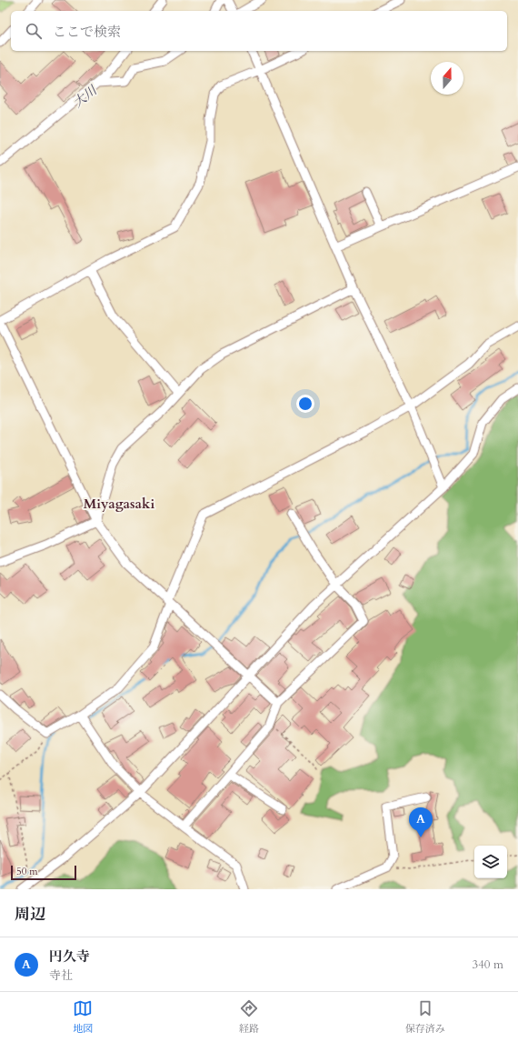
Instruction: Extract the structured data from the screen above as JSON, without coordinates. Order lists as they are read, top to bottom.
{
  "districts": ["Miyagasaki"],
  "water": ["大川"],
  "scale_bar": "50 m",
  "north": "top",
  "page": {
    "search": "ここで検索",
    "pins": "A",
    "scale": "50 m",
    "heading": "周辺",
    "list": [
      {
        "mark": "A",
        "name": "円久寺",
        "note": "寺社",
        "value": "340 m"
      }
    ],
    "nav": ["地図", "経路", "保存済み"]
  }
}
